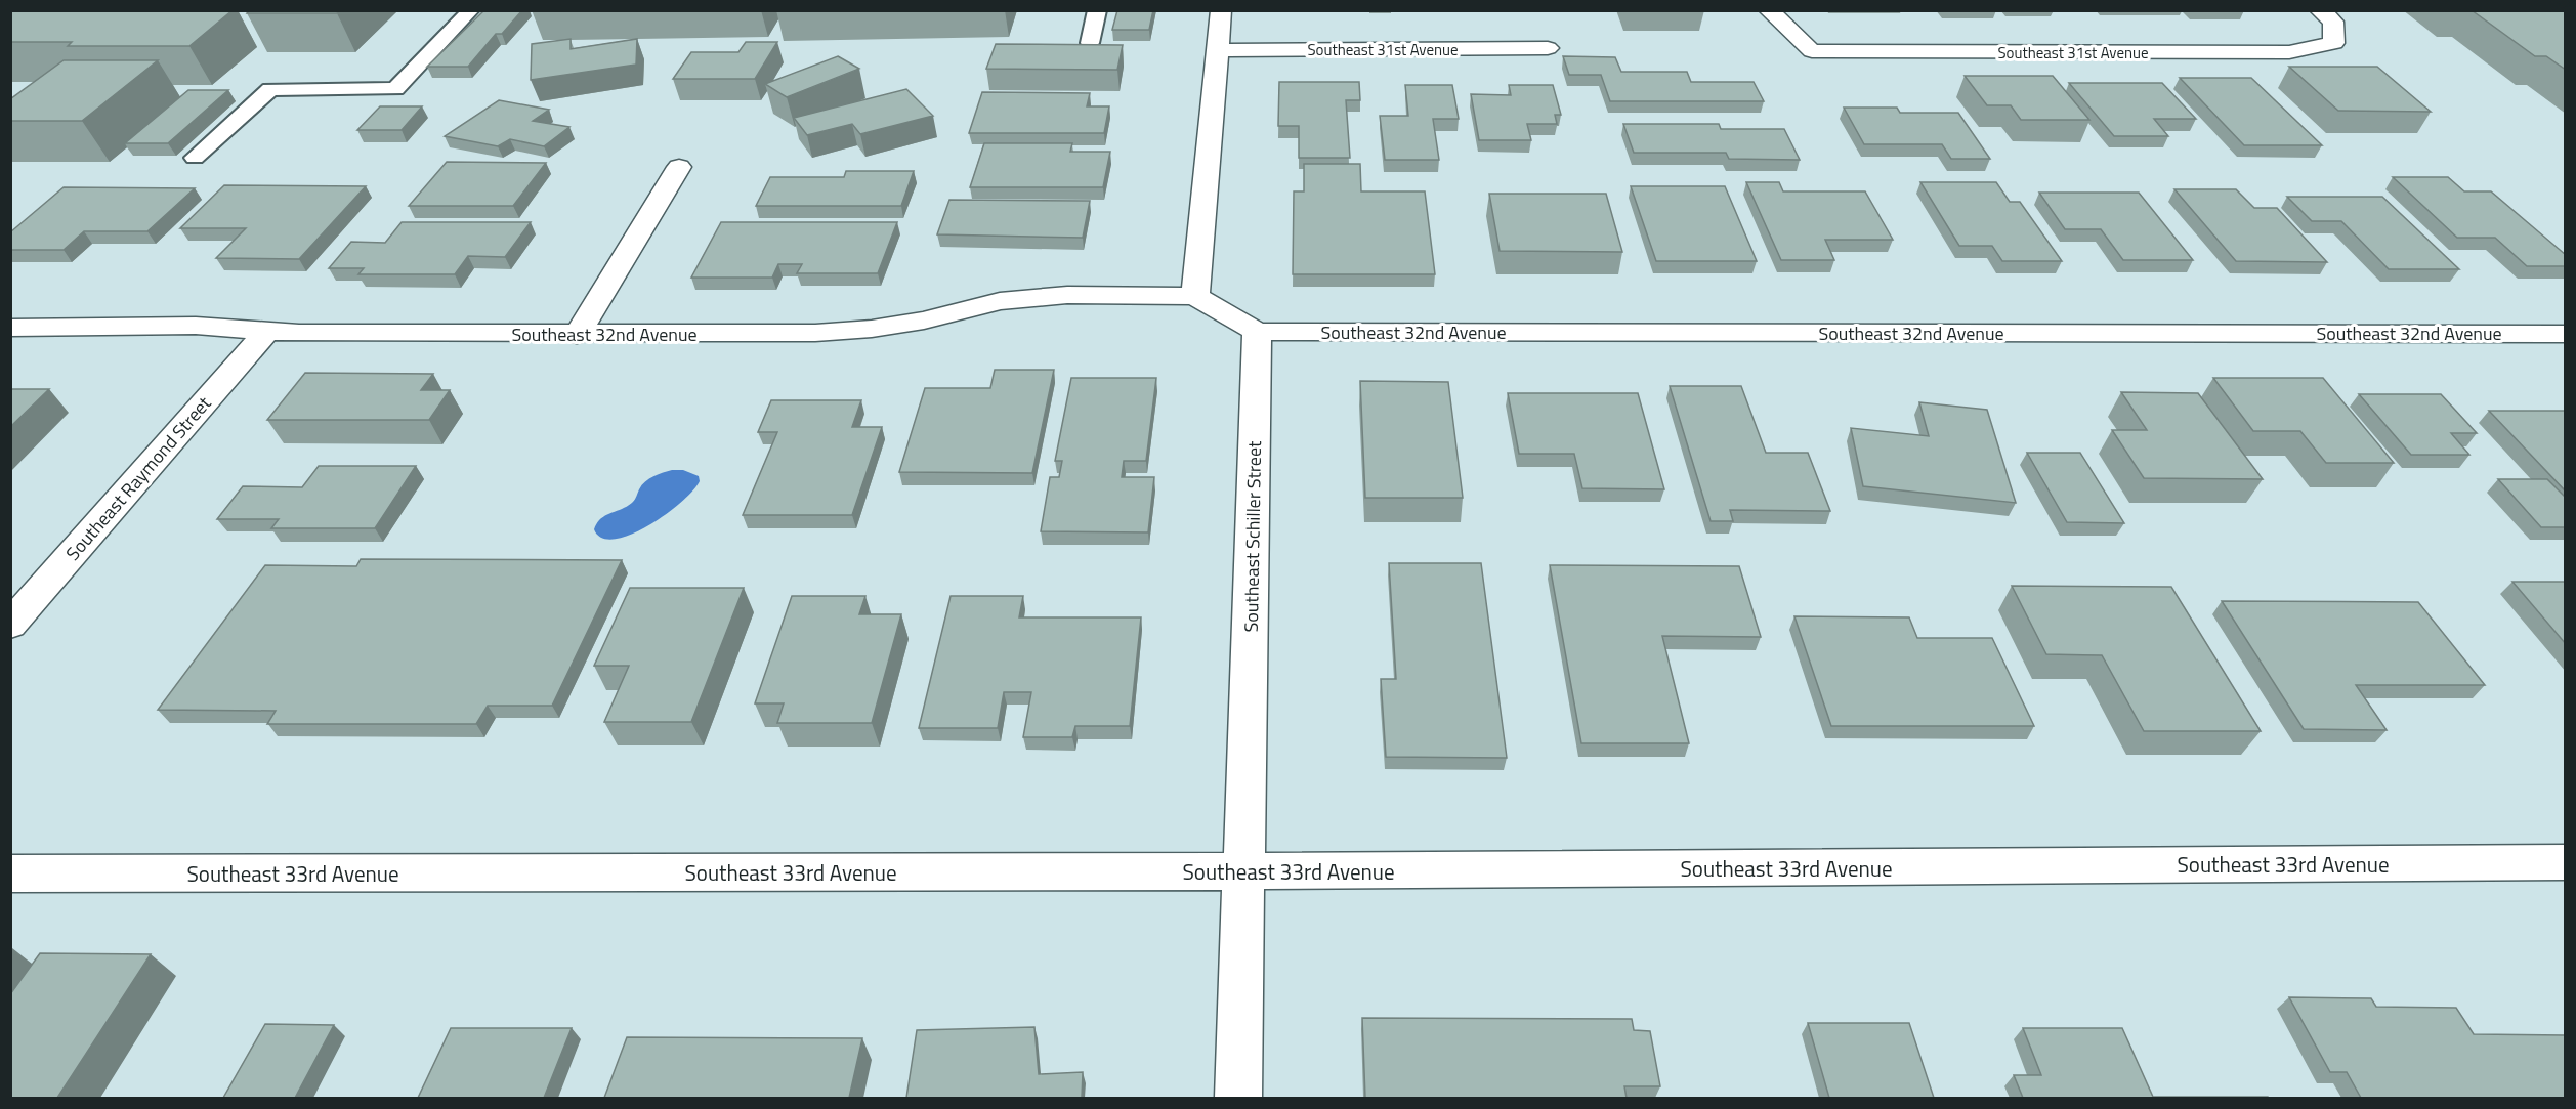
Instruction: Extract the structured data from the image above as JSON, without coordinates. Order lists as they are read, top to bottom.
{
  "streets": {
    "street": [
      "Southeast 31st Avenue",
      "Southeast 32nd Avenue",
      "Southeast Raymond Street",
      "Southeast Schiller Street",
      "Southeast 33rd Avenue"
    ]
  },
  "crossings": [
    ["Southeast 32nd Avenue", "Southeast Raymond Street"],
    ["Southeast 32nd Avenue", "Southeast Schiller Street"],
    ["Southeast Schiller Street", "Southeast 33rd Avenue"]
  ]
}
